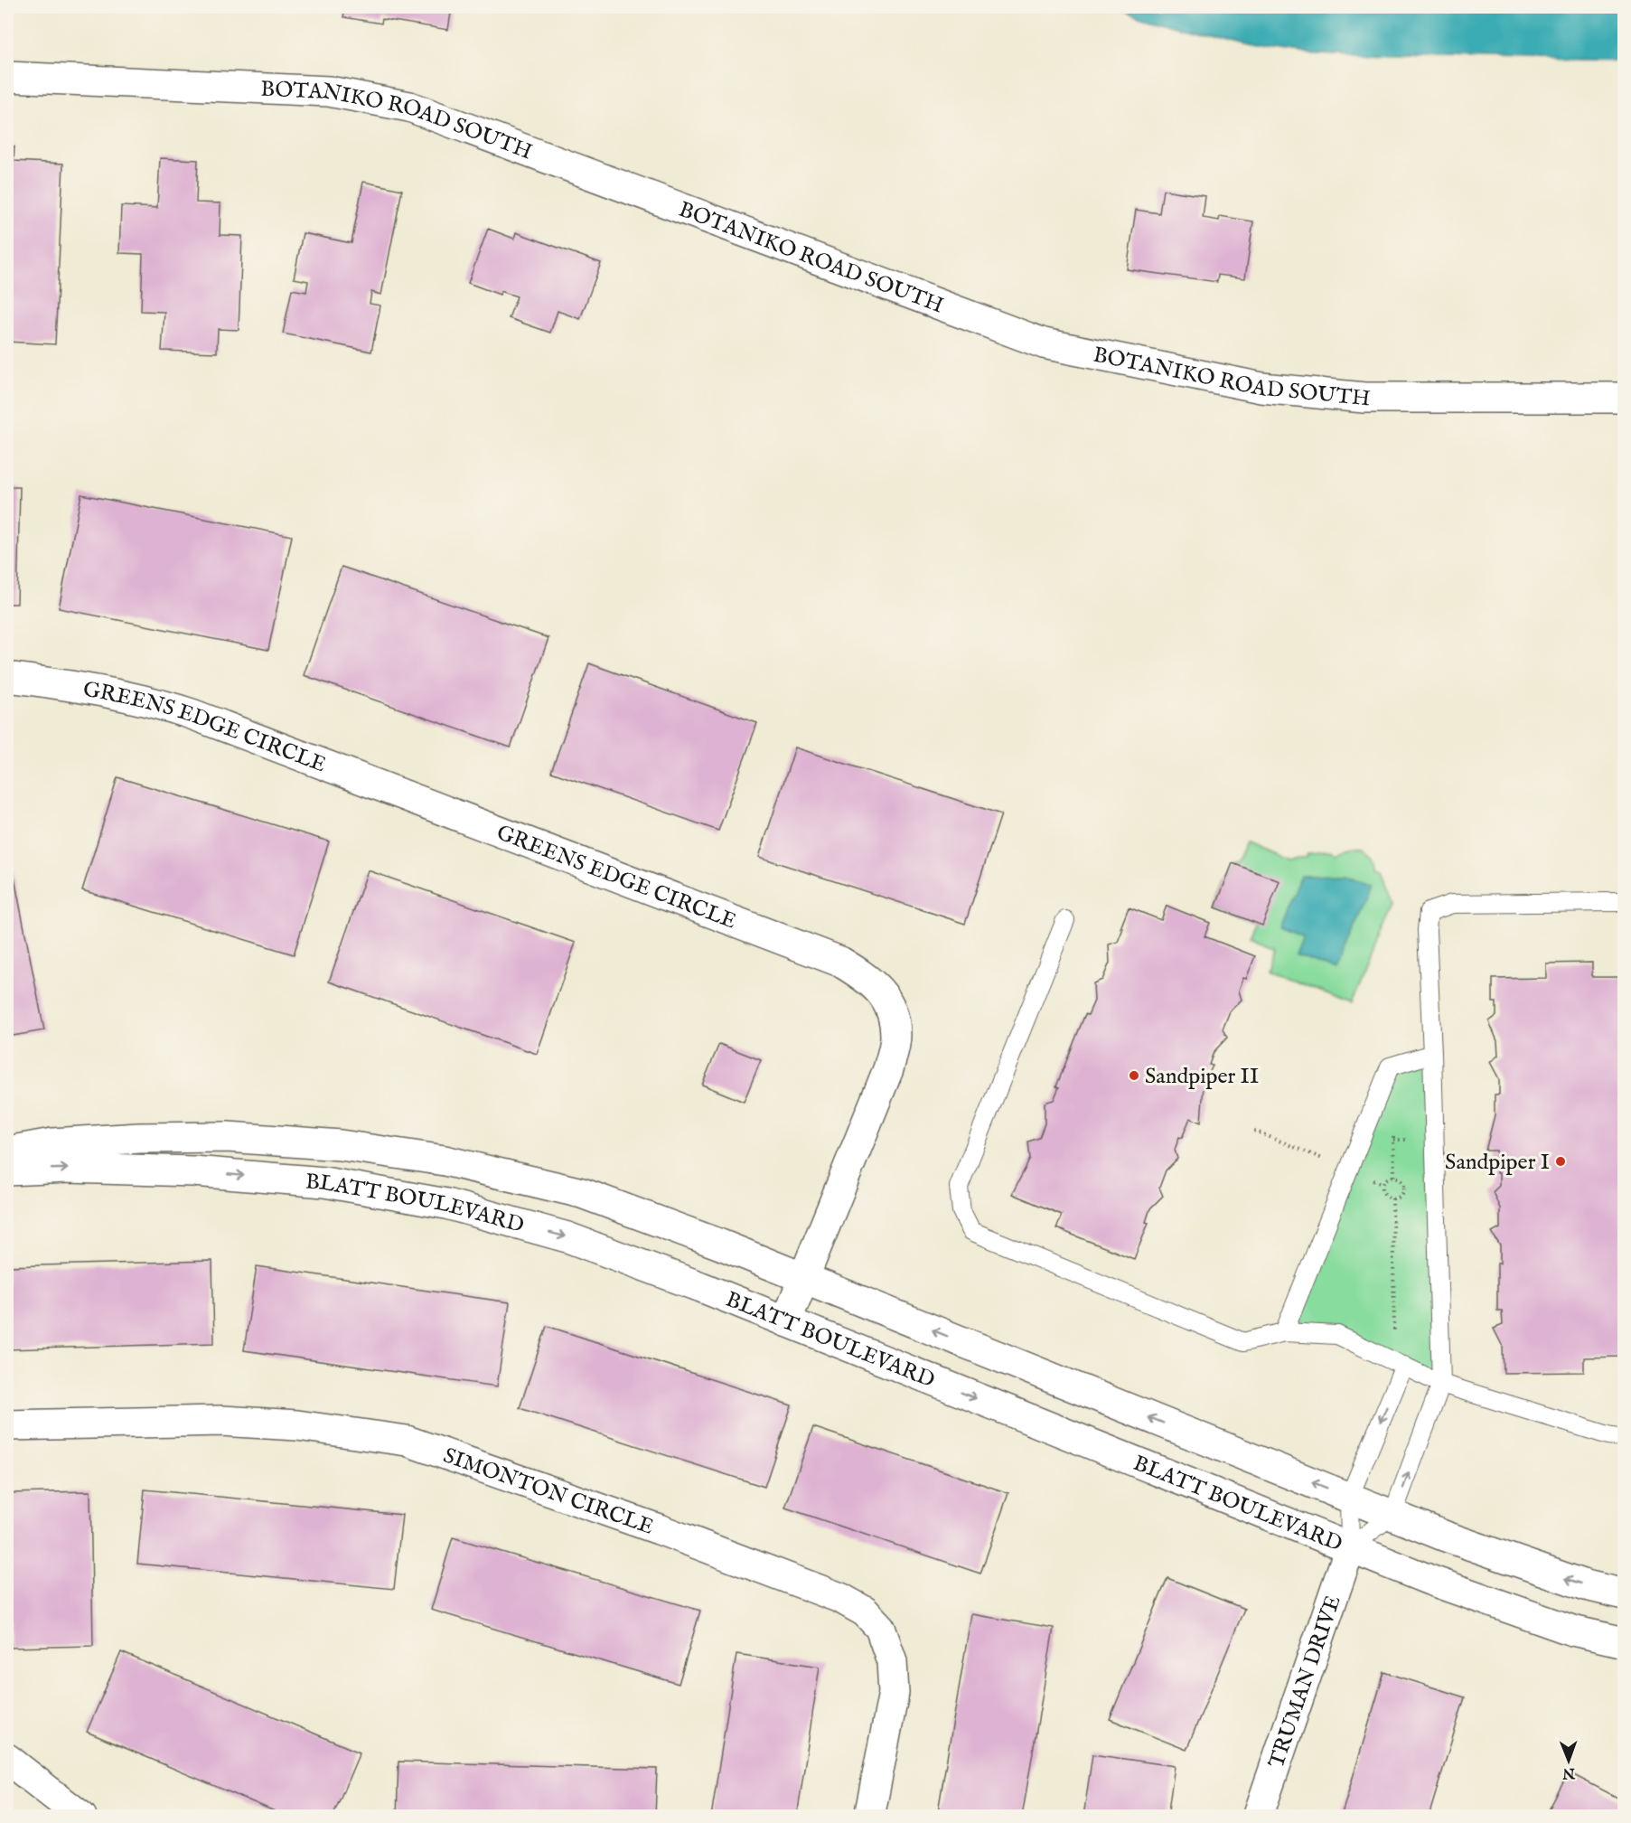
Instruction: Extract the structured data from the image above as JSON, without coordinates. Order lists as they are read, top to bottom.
{
  "streets": {
    "street": [
      "BOTANIKO ROAD SOUTH",
      "GREENS EDGE CIRCLE",
      "BLATT BOULEVARD",
      "SIMONTON CIRCLE",
      "TRUMAN DRIVE"
    ]
  },
  "crossings": [
    ["GREENS EDGE CIRCLE", "BLATT BOULEVARD"],
    ["BLATT BOULEVARD", "TRUMAN DRIVE"]
  ],
  "places": ["Sandpiper II", "Sandpiper I"],
  "north": "bottom"
}
